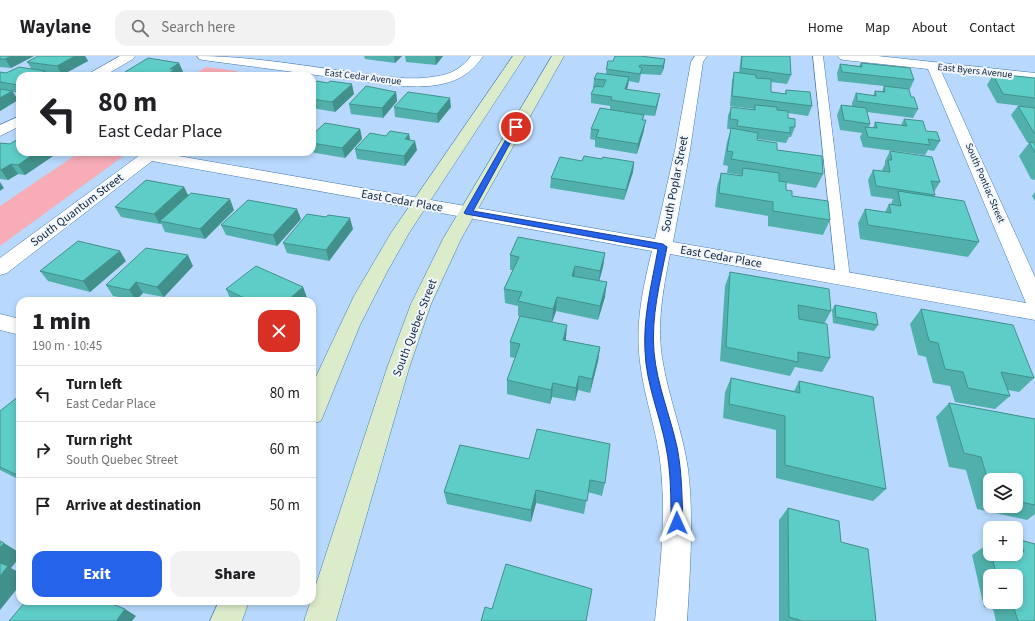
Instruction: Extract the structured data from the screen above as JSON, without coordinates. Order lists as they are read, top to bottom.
{
  "streets": {
    "main road": ["South Quebec Street"],
    "street": [
      "East Byers Avenue",
      "East Cedar Avenue",
      "South Pontiac Street",
      "South Poplar Street",
      "East Cedar Place",
      "South Quantum Street"
    ]
  },
  "crossings": [
    ["East Byers Avenue", "South Pontiac Street"],
    ["South Poplar Street", "East Cedar Place"],
    ["East Cedar Place", "South Quebec Street"]
  ],
  "page": {
    "header": "Waylane",
    "search": "Search here",
    "nav": [
      "Home",
      "Map",
      "About",
      "Contact"
    ],
    "turn": ["80 m", "East Cedar Place"],
    "heading": ["1 min", "190 m · 10:45"],
    "list": [
      {
        "name": "Turn left",
        "note": "East Cedar Place",
        "value": "80 m"
      },
      {
        "name": "Turn right",
        "note": "South Quebec Street",
        "value": "60 m"
      },
      {
        "name": "Arrive at destination",
        "value": "50 m"
      }
    ],
    "map_buttons": ["+", "−"],
    "buttons": ["Exit", "Share"]
  }
}
